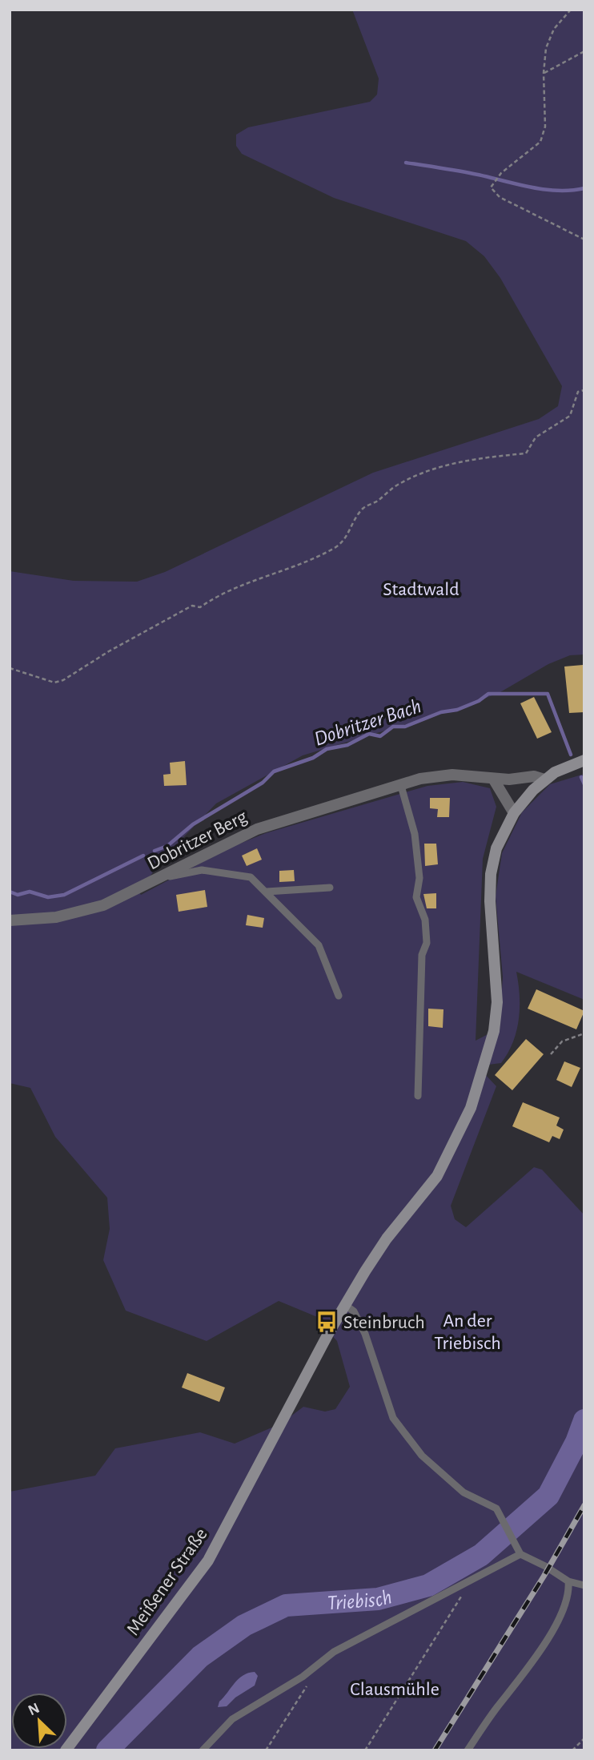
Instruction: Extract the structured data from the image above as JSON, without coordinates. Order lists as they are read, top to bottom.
{
  "streets": {
    "main road": ["Meißener Straße"],
    "street": ["Dobritzer Berg"]
  },
  "crossings": [
    ["Dobritzer Berg", "Meißener Straße"]
  ],
  "water": ["Dobritzer Bach", "Triebisch"],
  "parks": ["Stadtwald", "An der Triebisch", "Clausmühle"],
  "places": {
    "bus stop": ["Steinbruch"]
  },
  "north": "top left"
}
